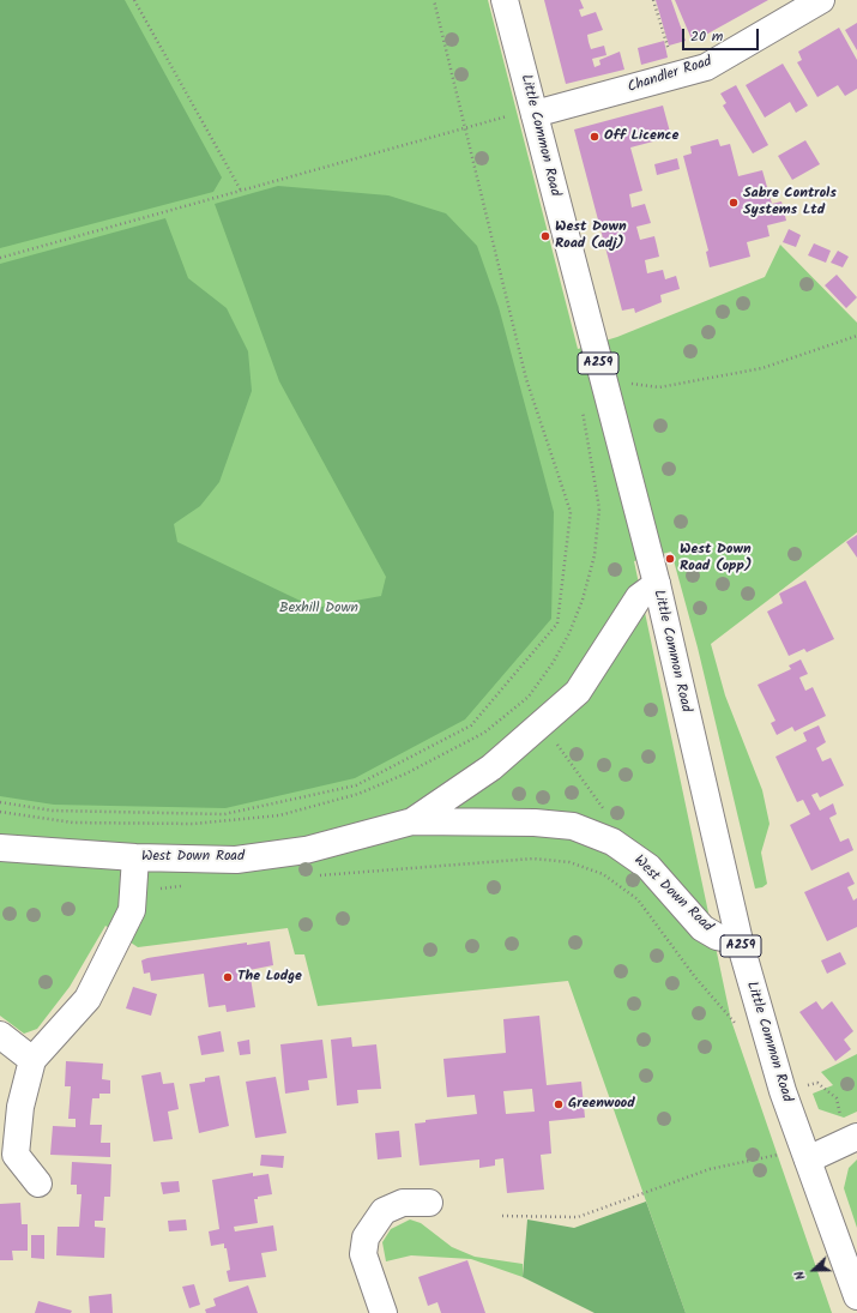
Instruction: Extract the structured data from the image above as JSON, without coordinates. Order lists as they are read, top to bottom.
{
  "streets": {
    "main road": [
      "Chandler Road",
      "Little Common Road",
      "A259",
      "West Down Road"
    ]
  },
  "crossings": [
    ["Chandler Road", "Little Common Road"],
    ["Little Common Road", "West Down Road"]
  ],
  "parks": ["Bexhill Down"],
  "places": [
    "Off Licence",
    "Sabre Controls Systems Ltd",
    "West Down Road (adj)",
    "West Down Road (opp)",
    "The Lodge",
    "Greenwood"
  ],
  "scale_bar": "20 m",
  "north": "left"
}
